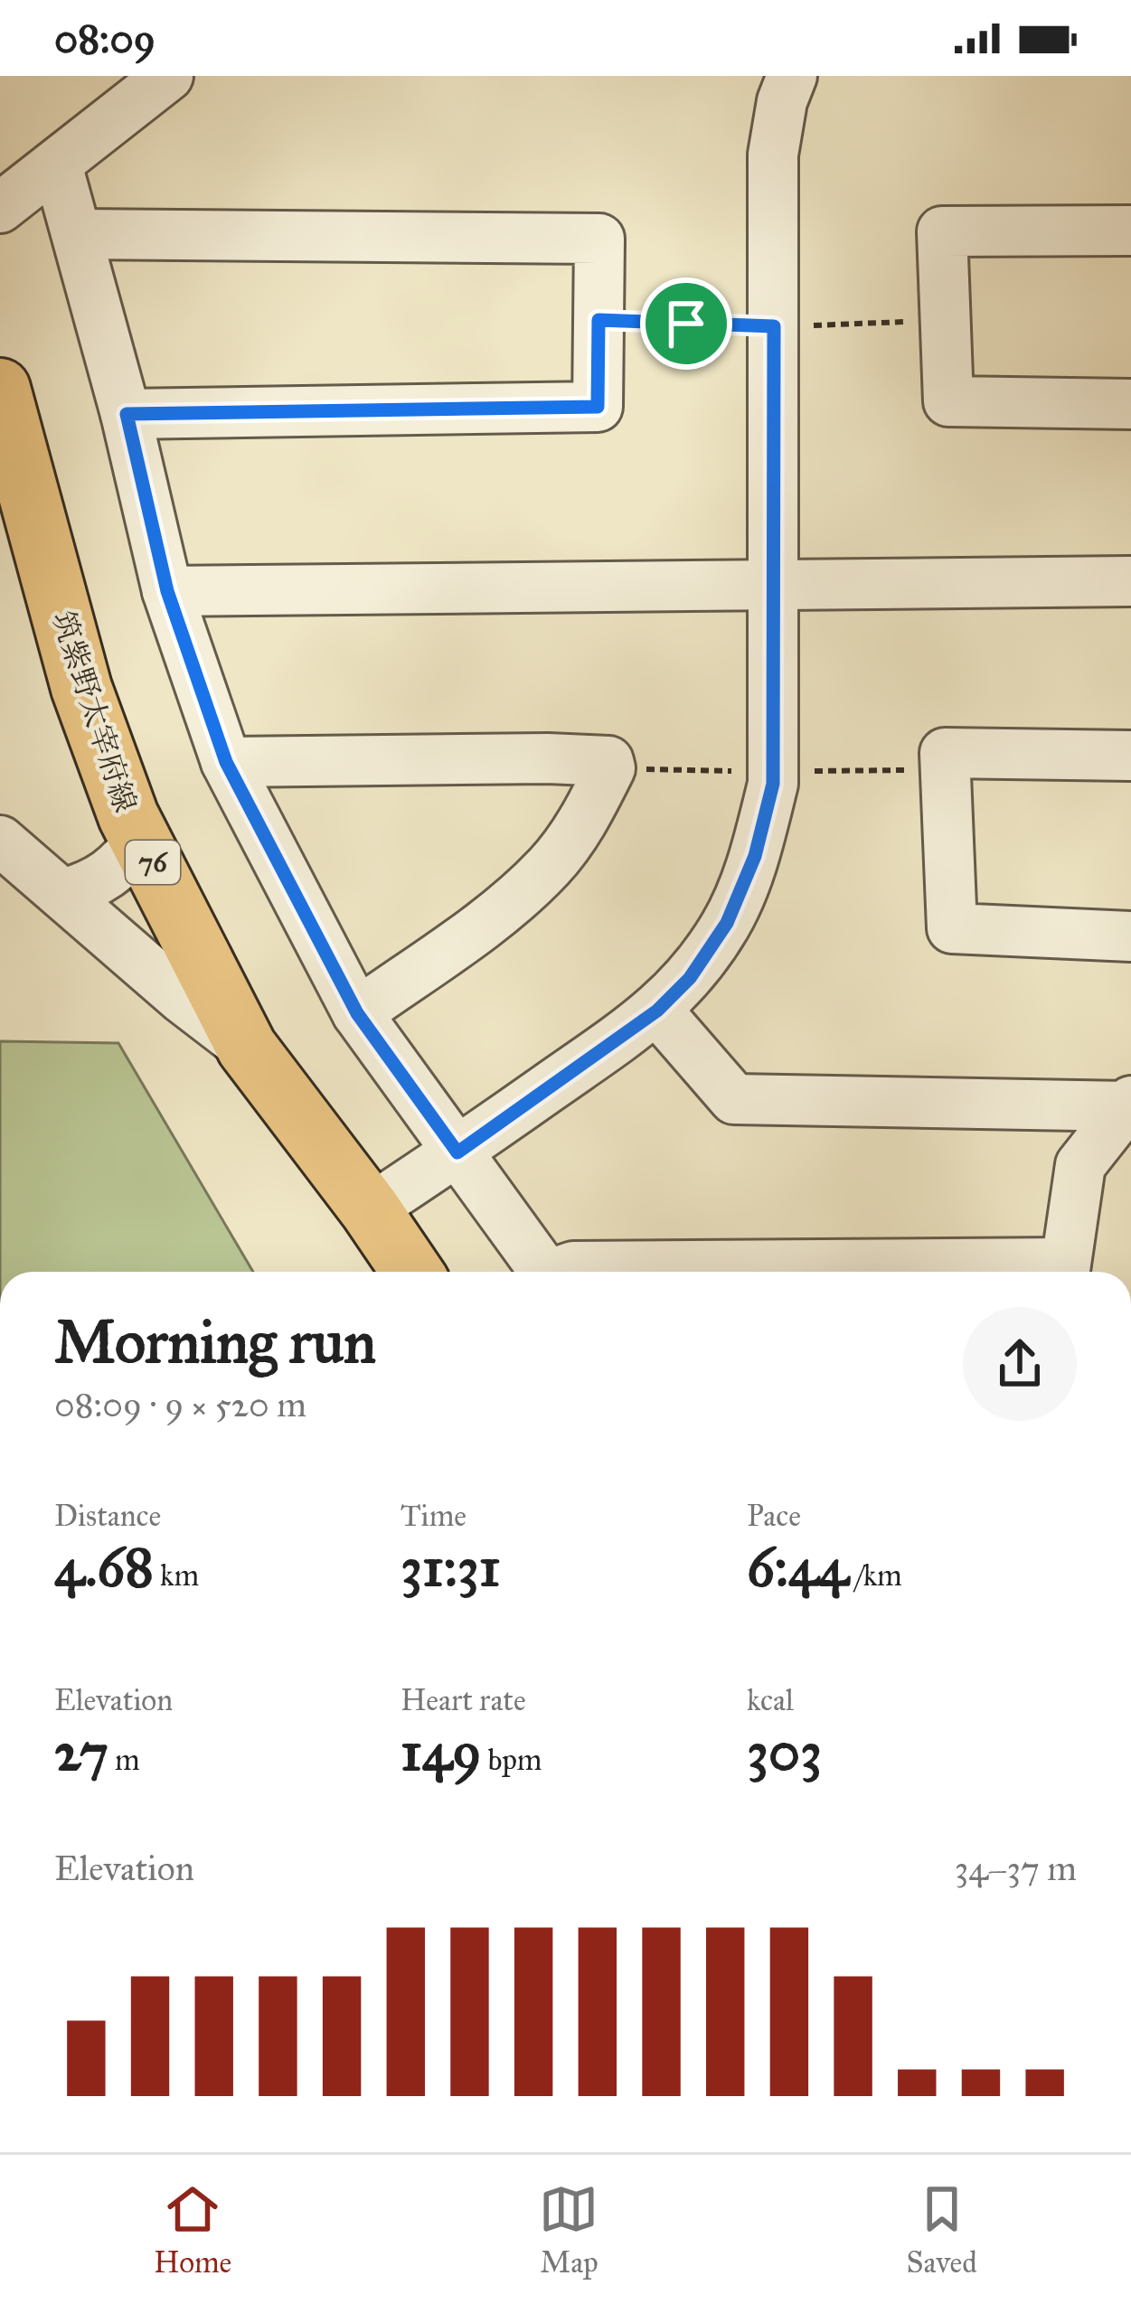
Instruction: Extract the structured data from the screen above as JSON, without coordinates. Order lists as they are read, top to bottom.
{
  "streets": {
    "main road": ["筑紫野太宰府線", "76"]
  },
  "page": {
    "status": "08:09",
    "heading": ["Morning run", "08:09 · 9 × 520 m"],
    "stats": [
      ["Distance", "4.68 km"],
      ["Time", "31:31"],
      ["Pace", "6:44 /km"],
      ["Elevation", "27 m"],
      ["Heart rate", "149 bpm"],
      ["kcal", "303"]
    ],
    "chart": ["Elevation", "34–37 m"],
    "tabs": ["Home", "Map", "Saved"]
  }
}
